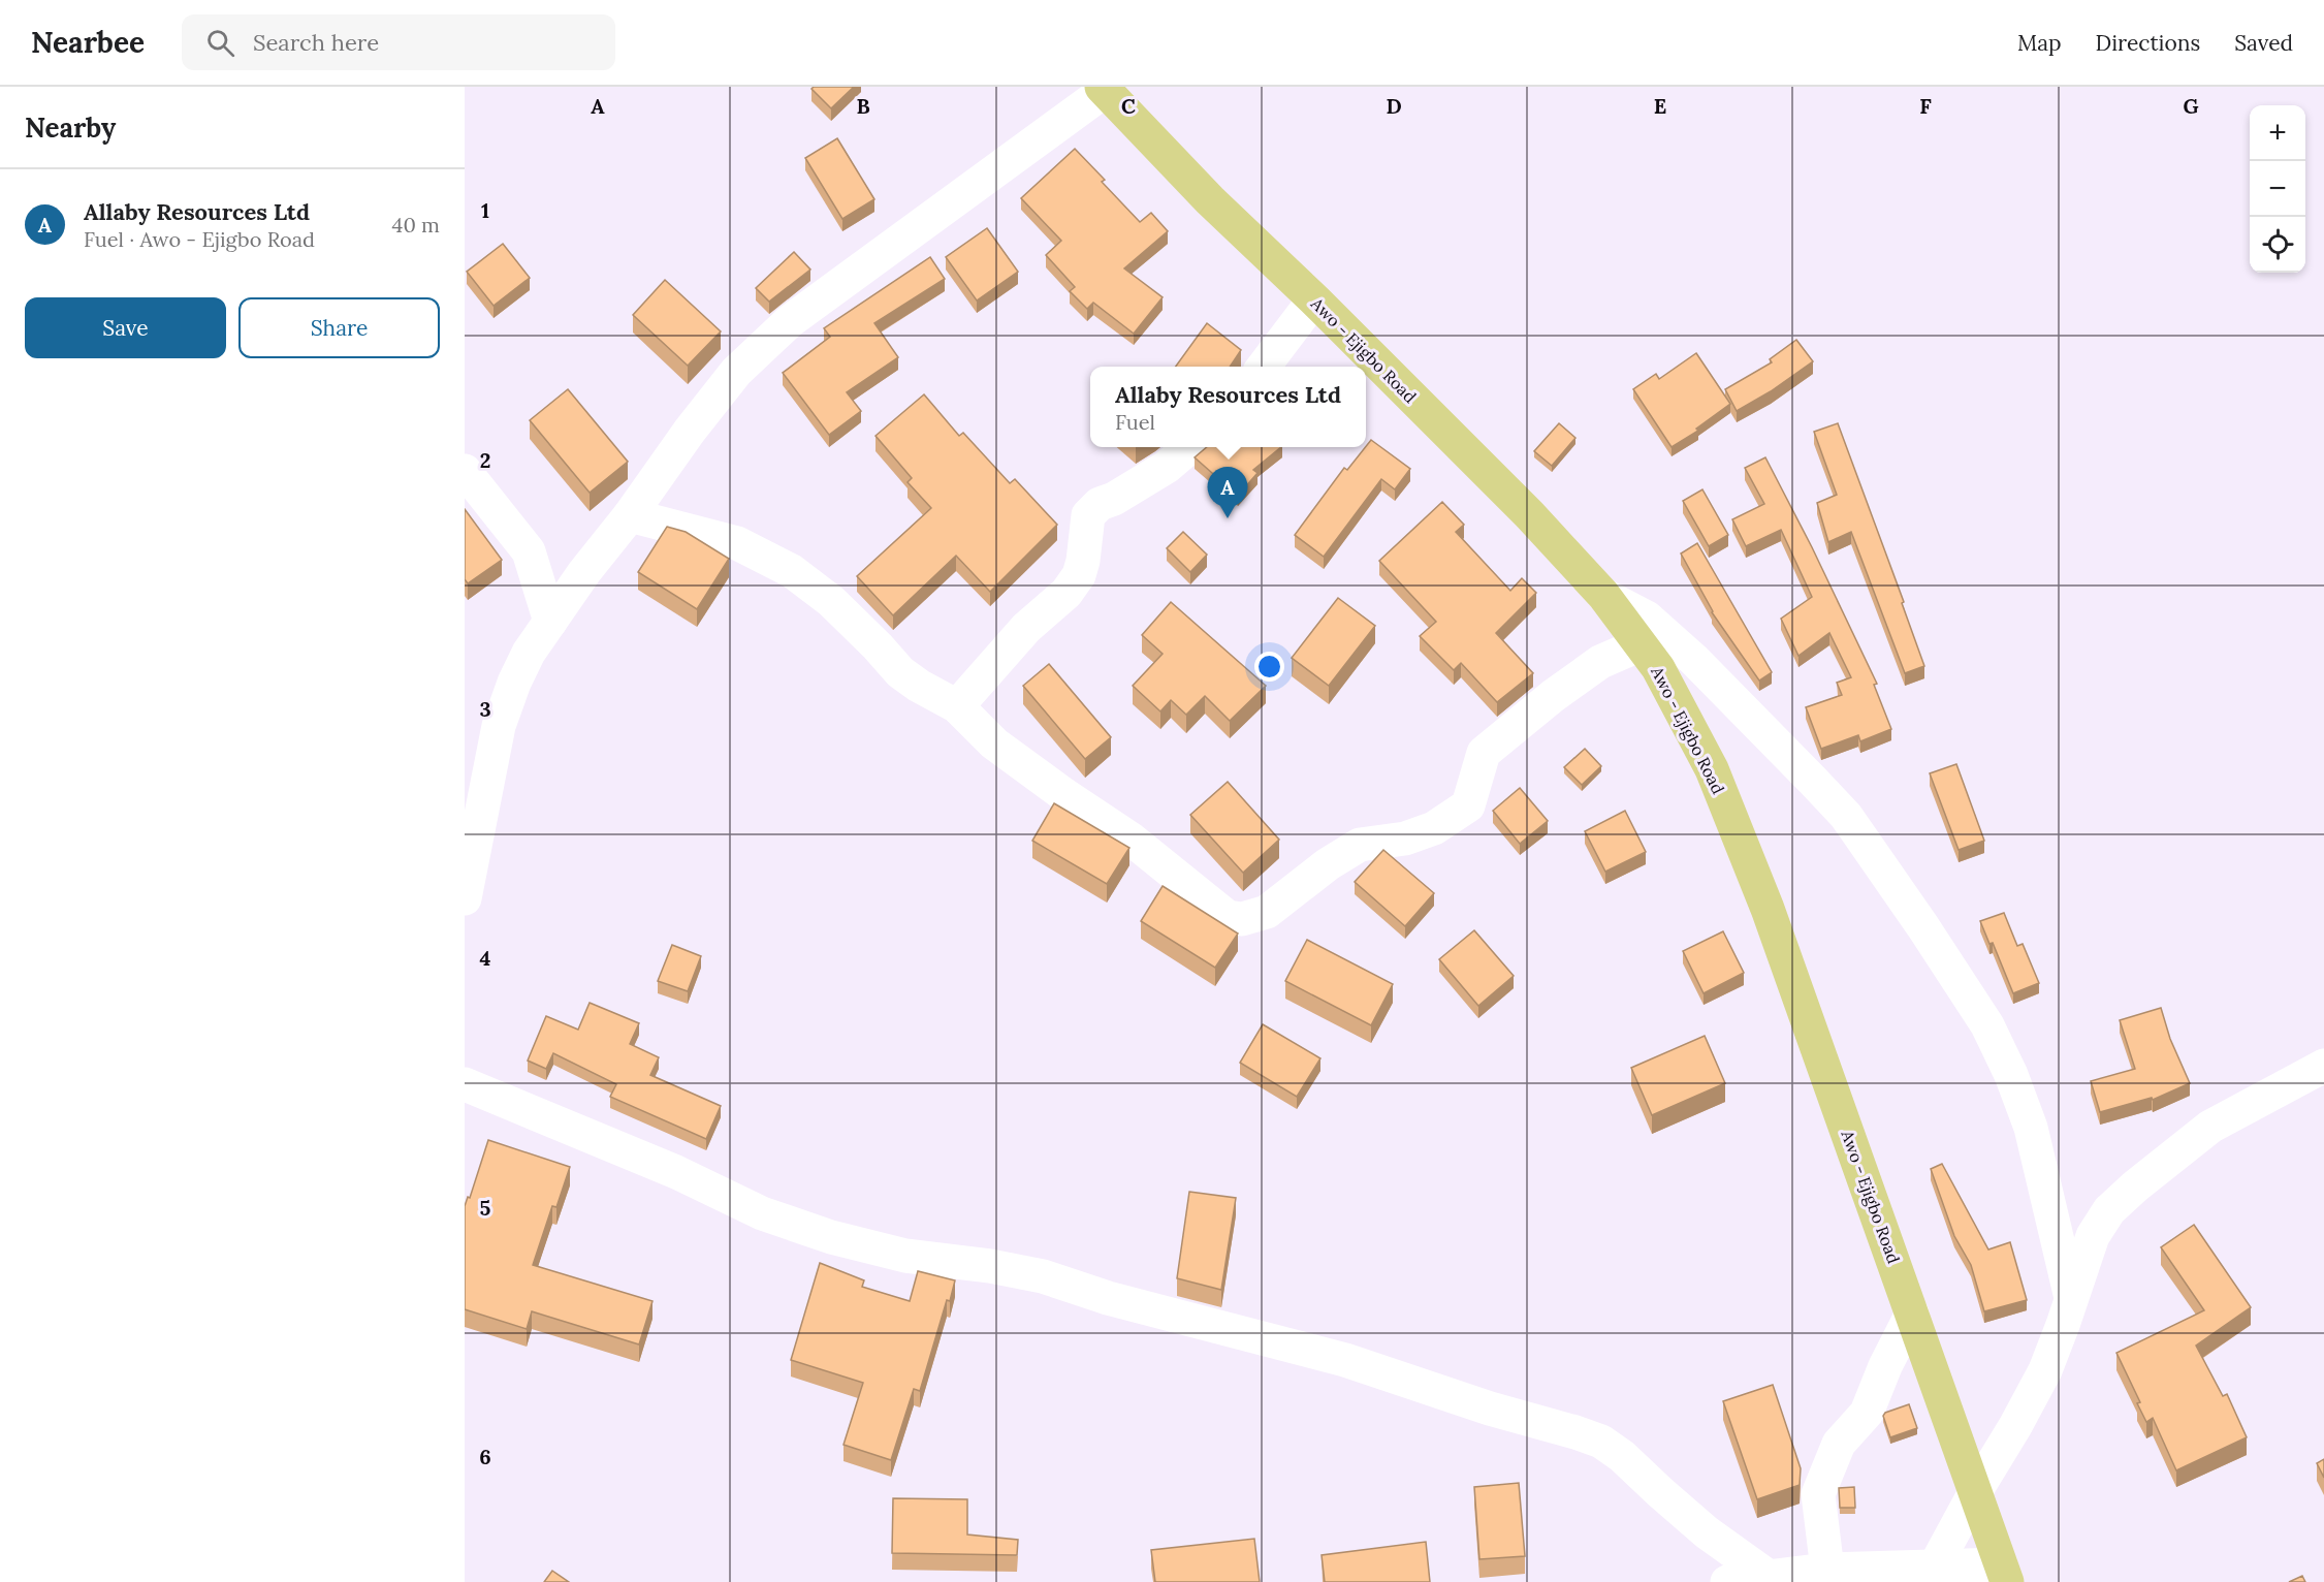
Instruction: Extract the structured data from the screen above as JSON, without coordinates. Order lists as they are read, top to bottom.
{
  "streets": {
    "main road": ["Awo - Ejigbo Road"]
  },
  "page": {
    "header": "Nearbee",
    "search": "Search here",
    "nav": ["Map", "Directions", "Saved"],
    "heading": "Nearby",
    "map_buttons": ["+", "−"],
    "list": [
      {
        "mark": "A",
        "name": "Allaby Resources Ltd",
        "note": "Fuel · Awo - Ejigbo Road",
        "value": "40 m"
      }
    ],
    "buttons": ["Save", "Share"],
    "popup": ["Allaby Resources Ltd", "Fuel"],
    "pins": "A"
  },
  "grid": {
    "columns": [
      "A",
      "B",
      "C",
      "D",
      "E",
      "F",
      "G"
    ],
    "rows": [
      "1",
      "2",
      "3",
      "4",
      "5",
      "6"
    ]
  }
}
